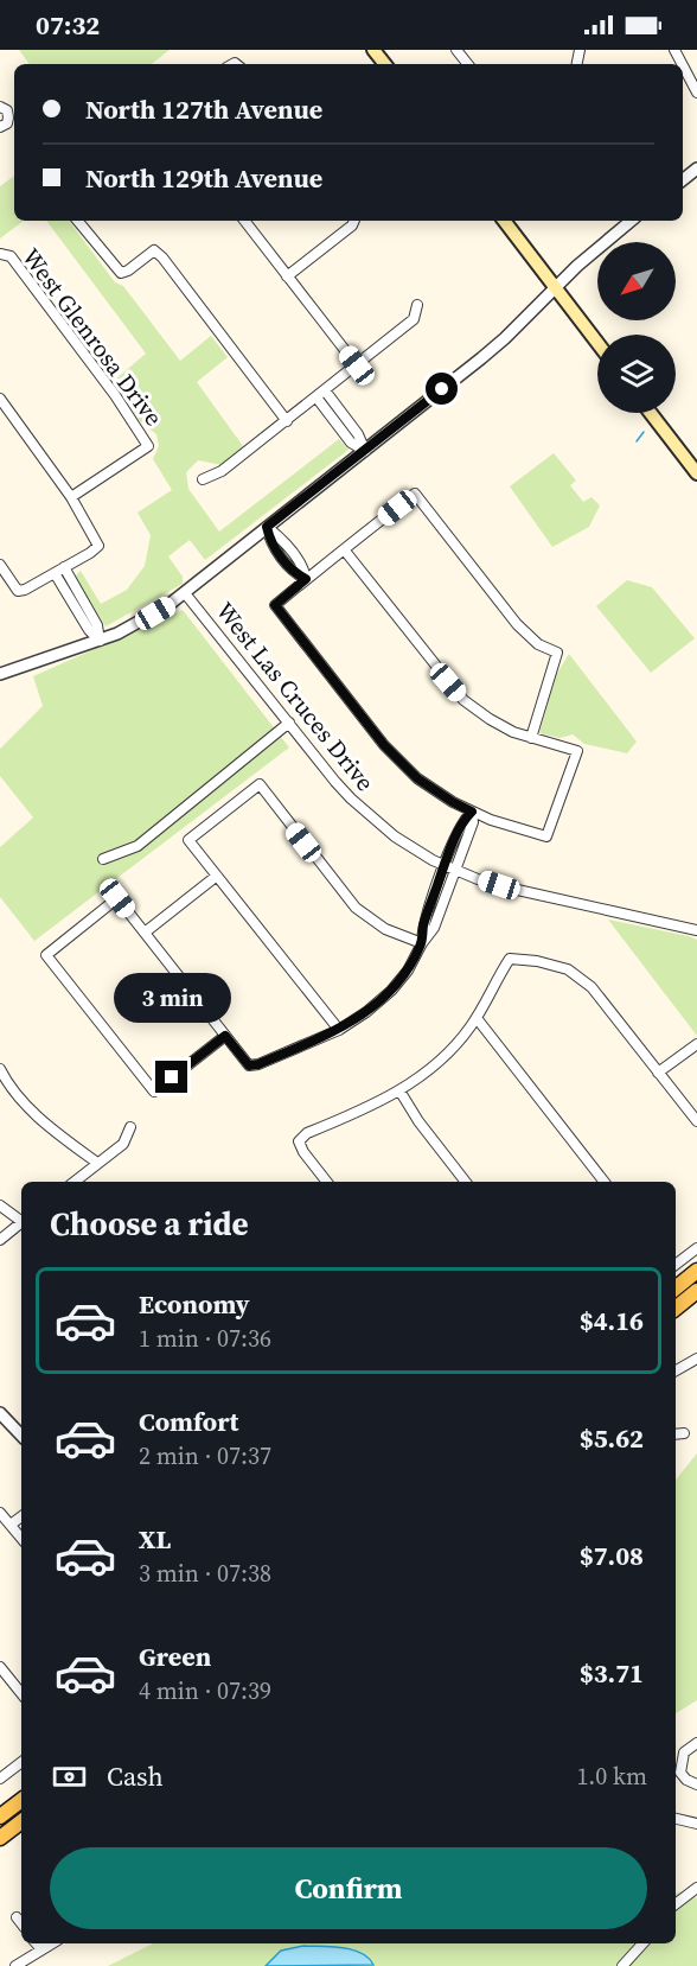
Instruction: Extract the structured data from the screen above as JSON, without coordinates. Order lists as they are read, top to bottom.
{
  "streets": {
    "street": ["West Glenrosa Drive", "West Las Cruces Drive"]
  },
  "north": "bottom left",
  "page": {
    "status": "07:32",
    "banner": ["North 127th Avenue", "North 129th Avenue"],
    "bubble": "3 min",
    "heading": "Choose a ride",
    "list": [
      {
        "name": "Economy",
        "note": "1 min · 07:36",
        "value": "$4.16"
      },
      {
        "name": "Comfort",
        "note": "2 min · 07:37",
        "value": "$5.62"
      },
      {
        "name": "XL",
        "note": "3 min · 07:38",
        "value": "$7.08"
      },
      {
        "name": "Green",
        "note": "4 min · 07:39",
        "value": "$3.71"
      }
    ],
    "pay": ["Cash", "1.0 km"],
    "buttons": "Confirm"
  }
}
